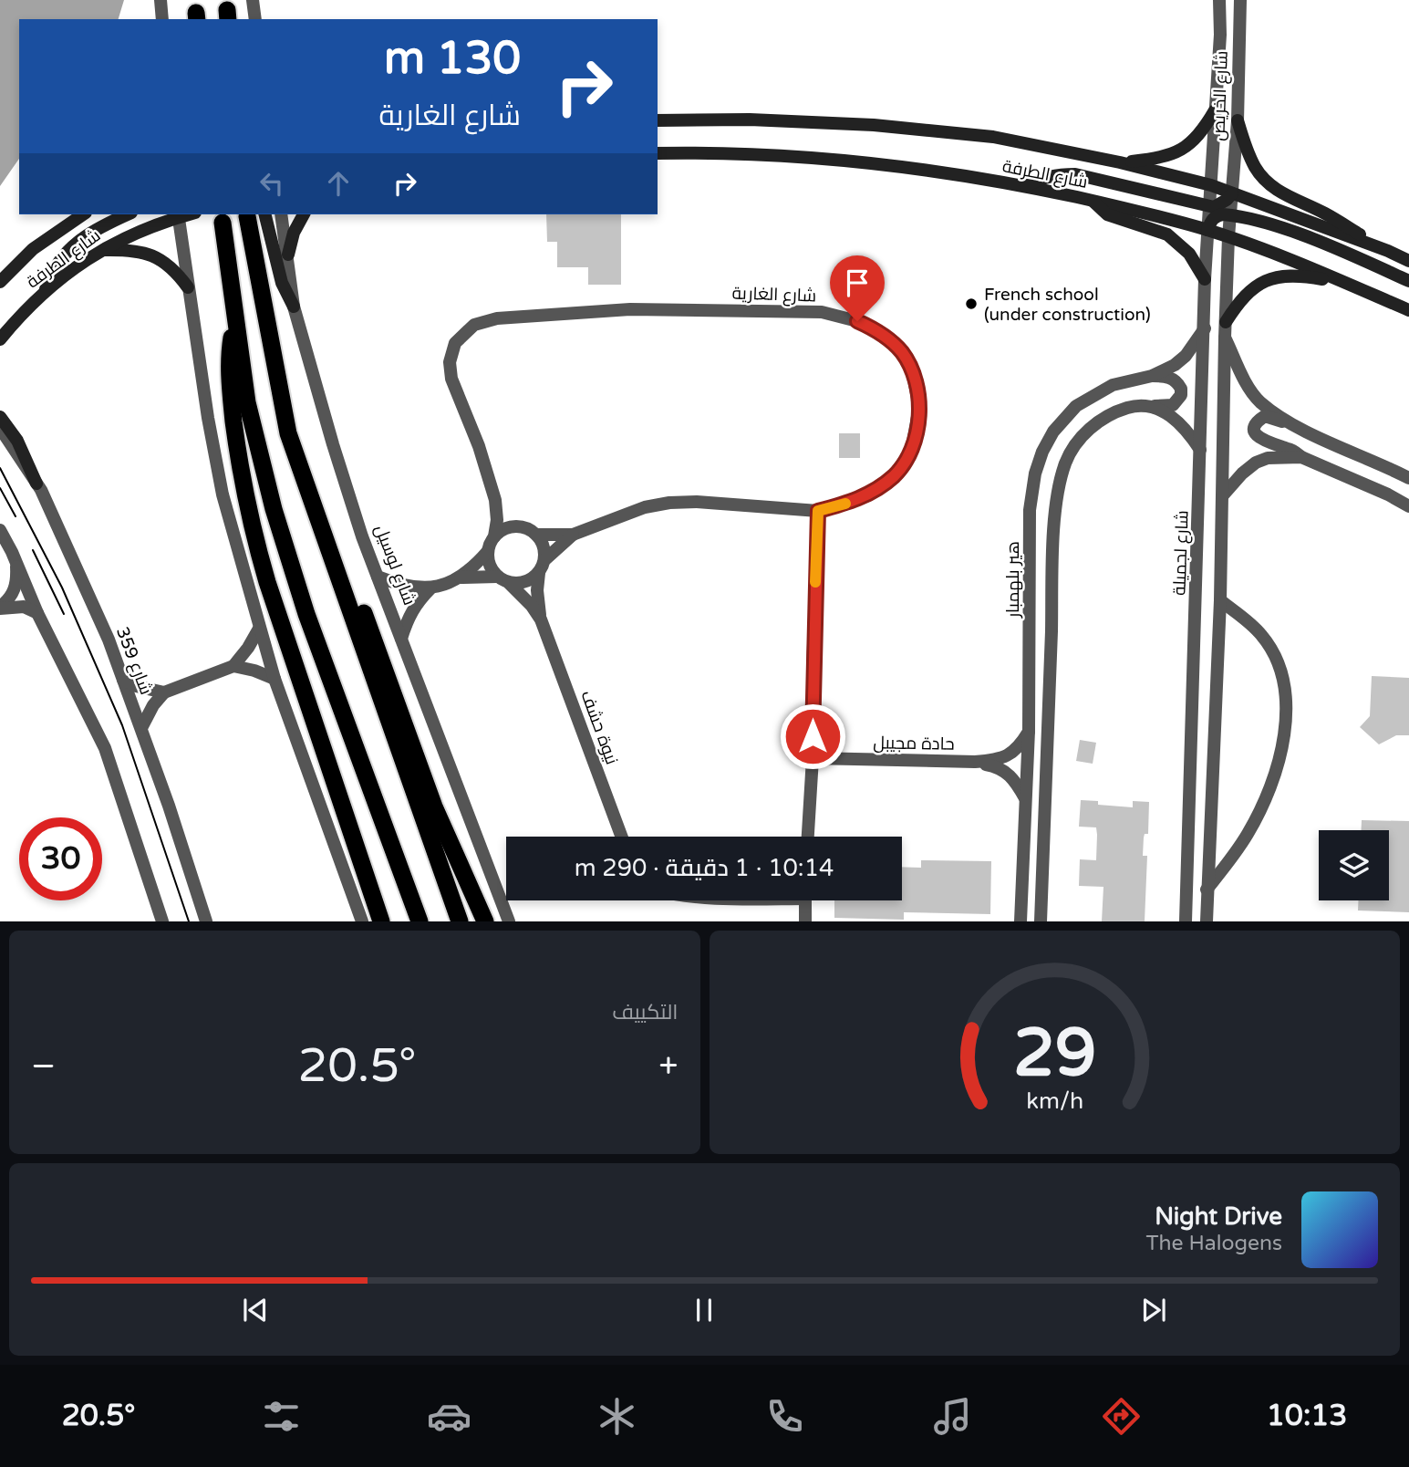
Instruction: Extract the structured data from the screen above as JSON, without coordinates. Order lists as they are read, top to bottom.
{
  "streets": {
    "main road": ["شارع الطرفة"],
    "street": [
      "شارع الخريص",
      "شارع الغارية",
      "شارع لجميلة",
      "شارع لوسيل",
      "هير بلهمبار",
      "شارع 359",
      "نيوة حشف",
      "حادة مجيبل"
    ]
  },
  "crossings": [
    ["شارع الخريص", "شارع الطرفة"],
    ["شارع الخريص", "شارع لجميلة"],
    ["شارع الطرفة", "شارع لجميلة"],
    ["شارع الغارية", "نيوة حشف"],
    ["شارع لجميلة", "هير بلهمبار"],
    ["هير بلهمبار", "حادة مجيبل"]
  ],
  "places": ["French school (under construction)"],
  "page": {
    "turn": ["130 m", "شارع الغارية"],
    "limit": "30",
    "trip": "10:14 · 1 دقيقة · 290 m",
    "tile": "التكييف",
    "heat": ["−", "20.5°", "+"],
    "song": ["Night Drive", "The Halogens"],
    "tabs": ["10:13", "20.5°"],
    "gauge": ["29", "km/h"]
  }
}
